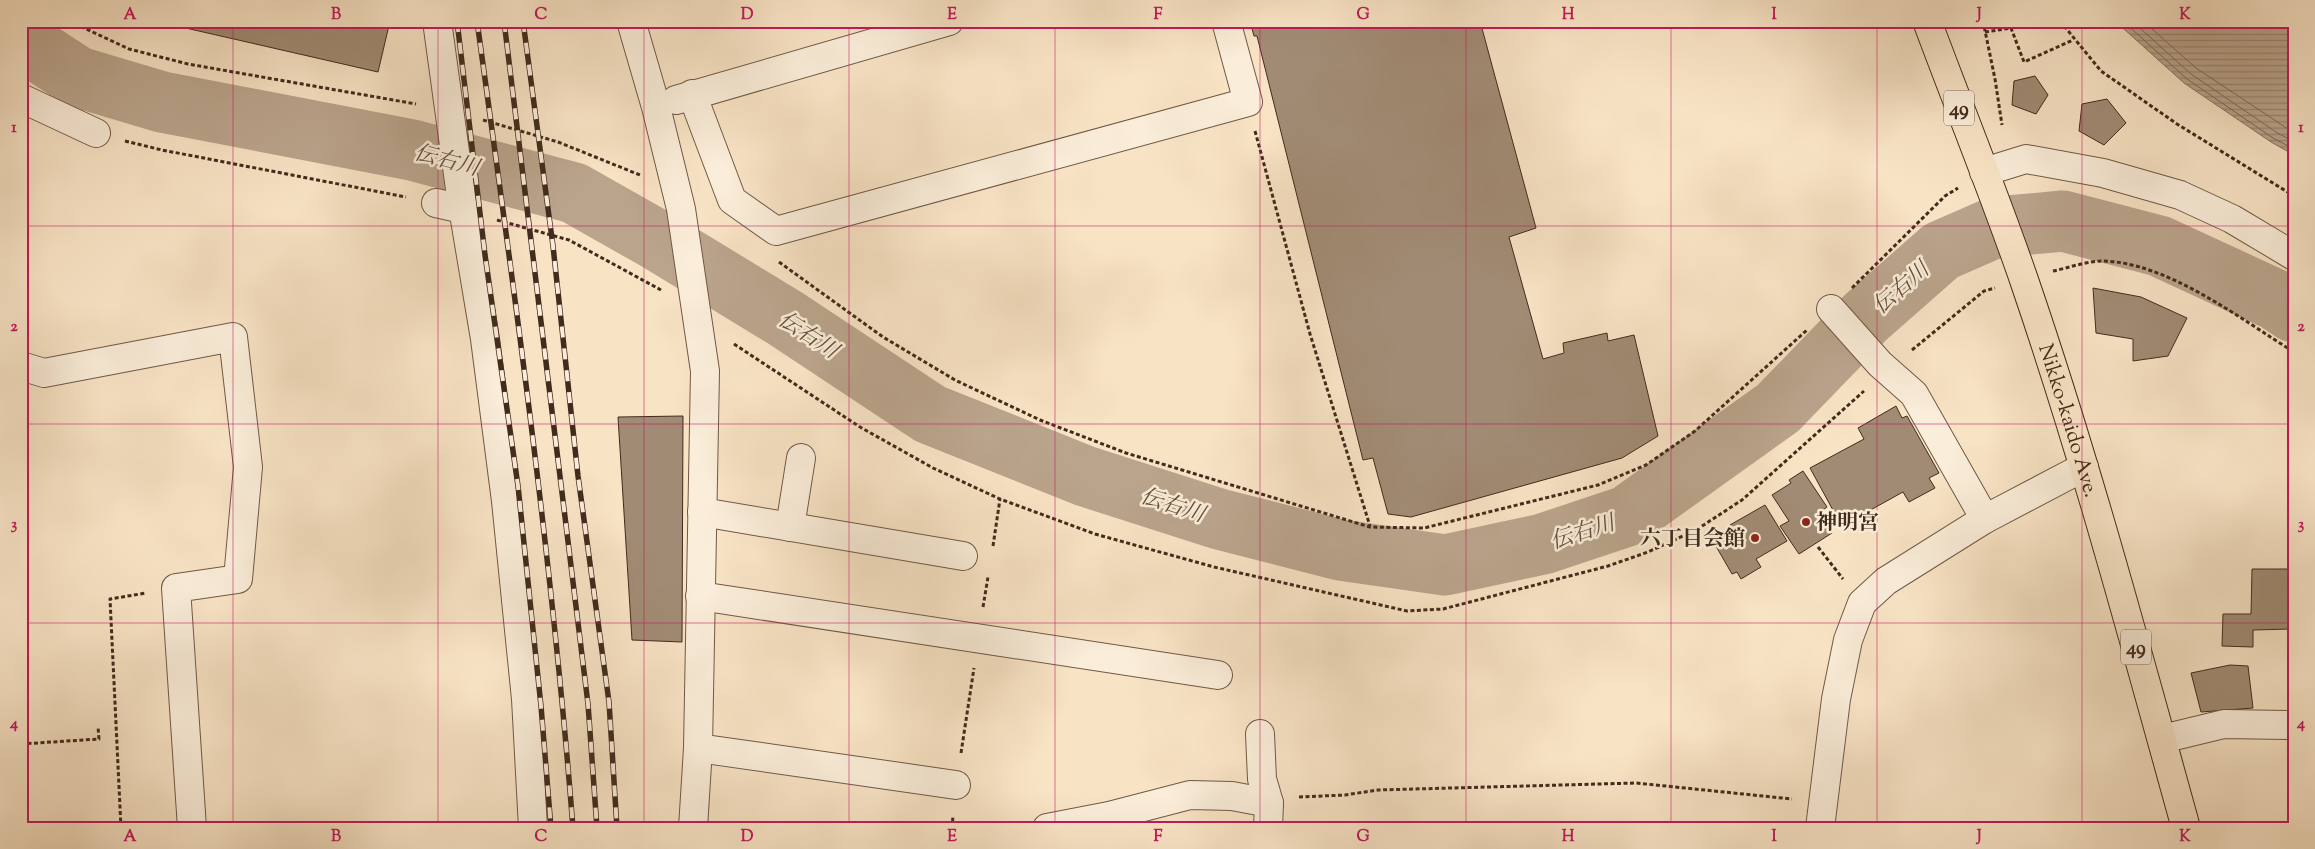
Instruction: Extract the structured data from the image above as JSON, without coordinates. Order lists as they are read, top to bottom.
{
  "streets": {
    "main road": ["49", "Nikko-kaido Ave."]
  },
  "water": ["伝右川"],
  "places": ["神明宮", "六丁目会館"],
  "grid": {
    "columns": [
      "A",
      "B",
      "C",
      "D",
      "E",
      "F",
      "G",
      "H",
      "I",
      "J",
      "K"
    ],
    "rows": [
      "1",
      "2",
      "3",
      "4"
    ]
  }
}
